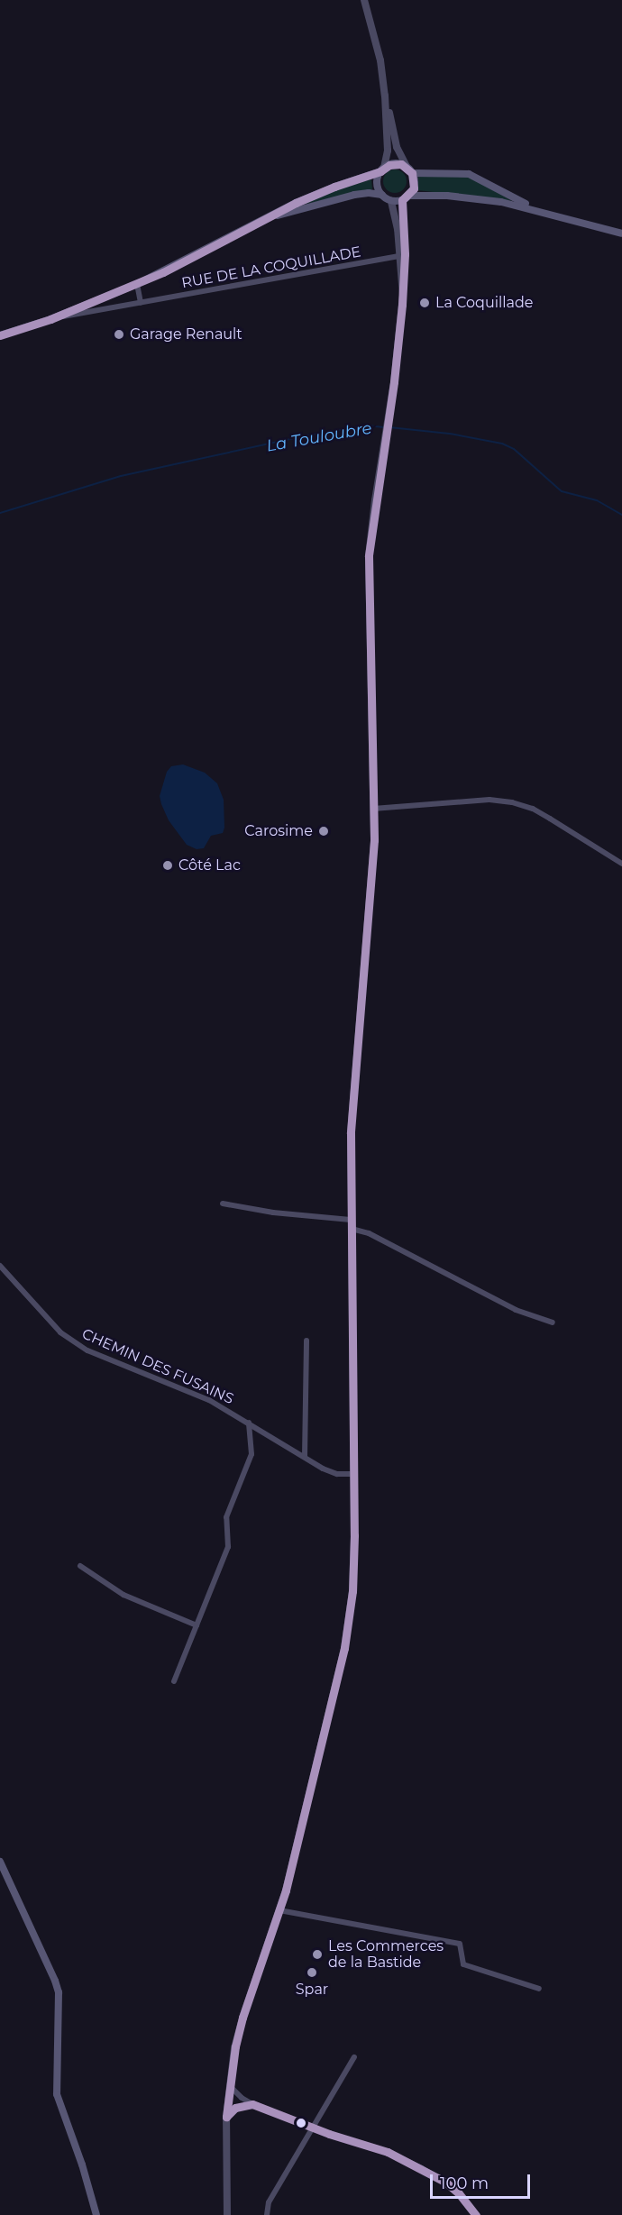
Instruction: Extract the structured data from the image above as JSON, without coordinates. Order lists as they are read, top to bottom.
{
  "streets": {
    "street": ["RUE DE LA COQUILLADE", "CHEMIN DES FUSAINS"]
  },
  "water": ["La Touloubre"],
  "places": [
    "La Coquillade",
    "Garage Renault",
    "Carosime",
    "Côté Lac",
    "Les Commerces de la Bastide",
    "Spar"
  ],
  "scale_bar": "100 m"
}
